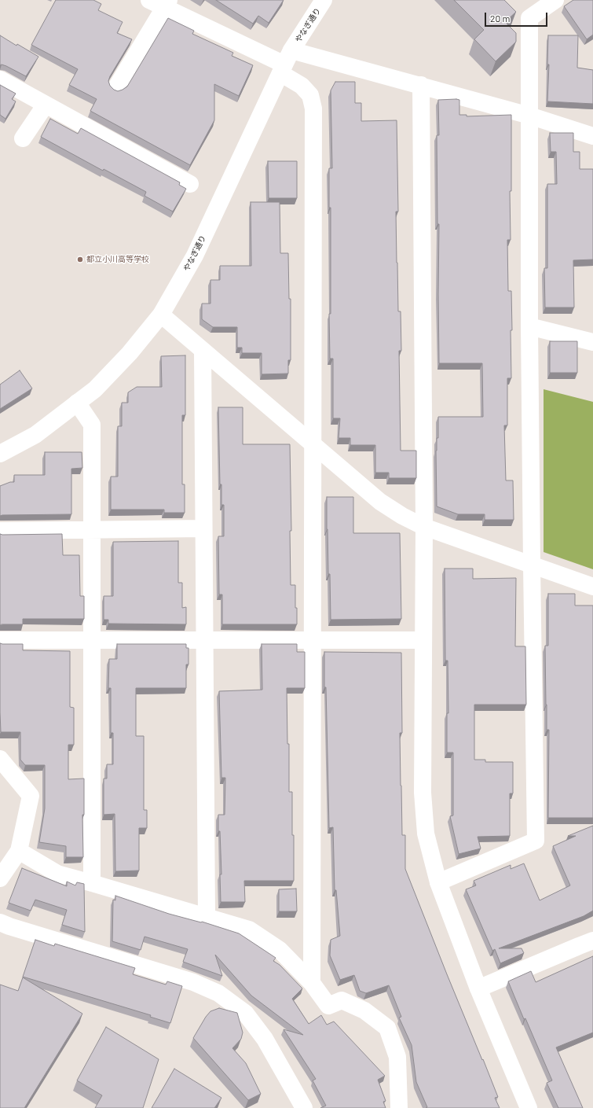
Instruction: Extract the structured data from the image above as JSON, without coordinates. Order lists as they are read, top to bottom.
{
  "streets": {
    "street": ["やなぎ通り"]
  },
  "places": ["都立小川高等学校"],
  "scale_bar": "20 m"
}
